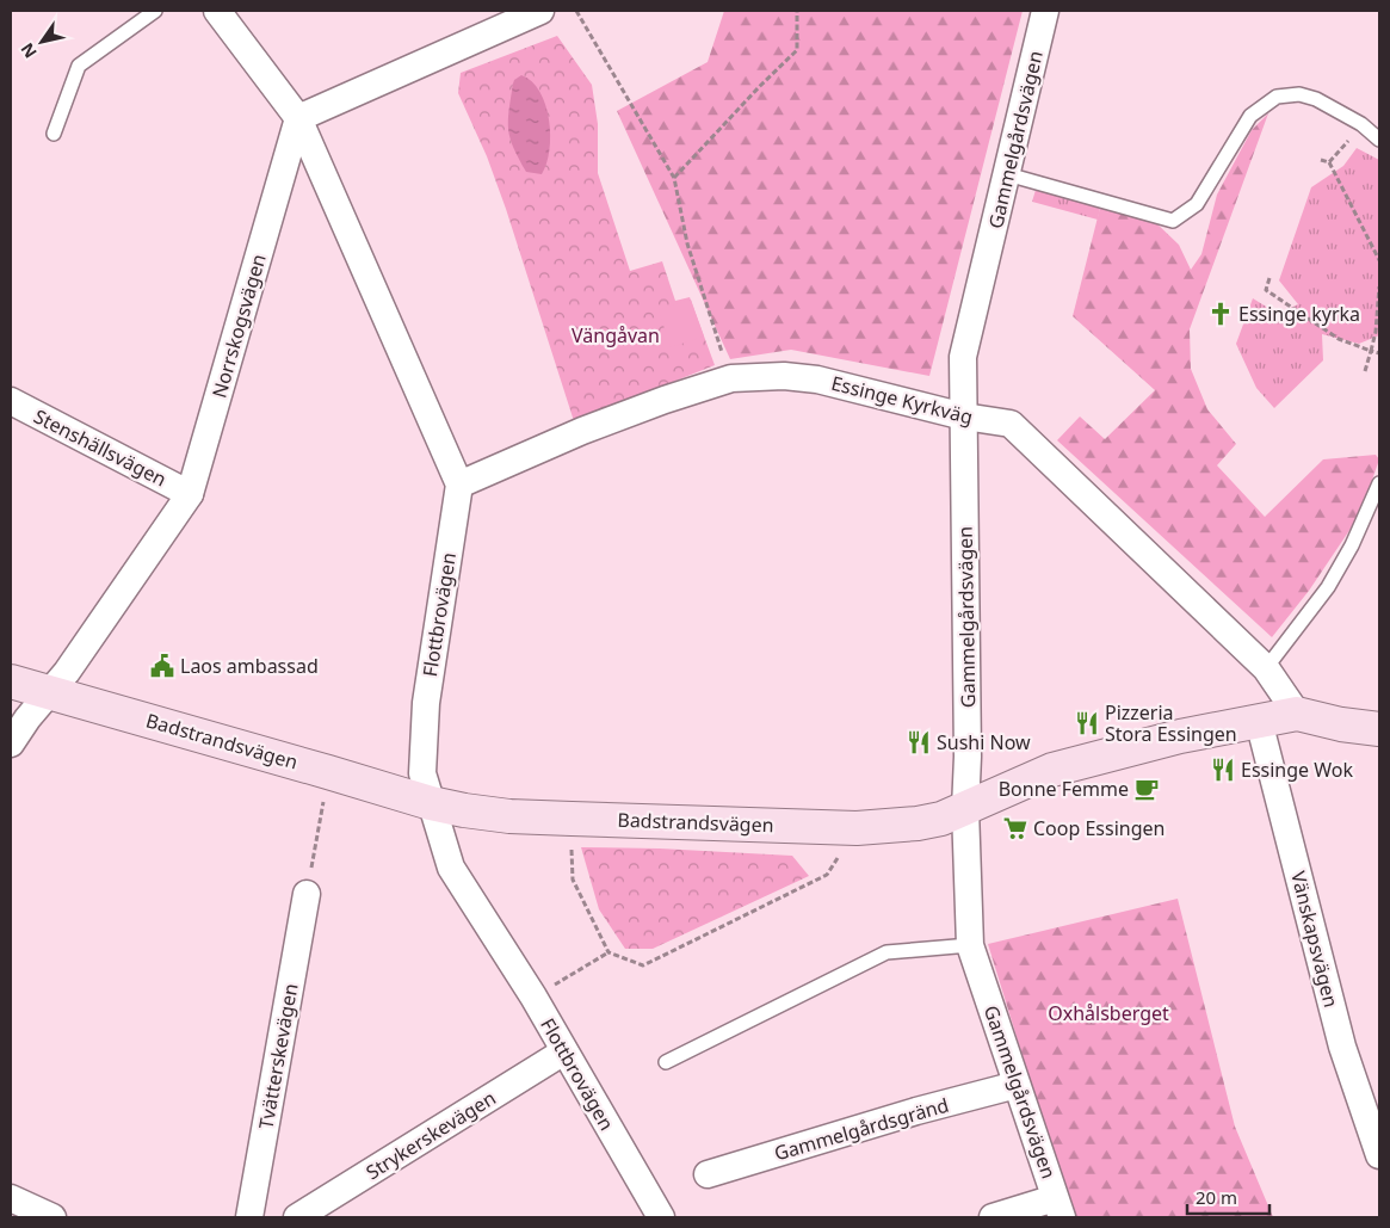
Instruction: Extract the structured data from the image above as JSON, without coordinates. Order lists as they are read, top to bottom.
{
  "streets": {
    "street": [
      "Gammelgårdsvägen",
      "Norrskogsvägen",
      "Essinge Kyrkväg",
      "Stenshällsvägen",
      "Flottbrovägen",
      "Badstrandsvägen",
      "Vänskapsvägen",
      "Tvätterskevägen",
      "Gammelgårdsgränd",
      "Strykerskevägen"
    ]
  },
  "crossings": [
    ["Gammelgårdsvägen", "Essinge Kyrkväg"],
    ["Gammelgårdsvägen", "Badstrandsvägen"],
    ["Gammelgårdsvägen", "Gammelgårdsgränd"],
    ["Norrskogsvägen", "Stenshällsvägen"],
    ["Norrskogsvägen", "Badstrandsvägen"],
    ["Essinge Kyrkväg", "Flottbrovägen"],
    ["Essinge Kyrkväg", "Badstrandsvägen"],
    ["Flottbrovägen", "Badstrandsvägen"],
    ["Flottbrovägen", "Strykerskevägen"],
    ["Badstrandsvägen", "Vänskapsvägen"]
  ],
  "parks": ["Vängåvan", "Oxhålsberget"],
  "places": {
    "church": ["Essinge kyrka"],
    "public building": ["Laos ambassad"],
    "restaurant": ["Pizzeria Stora Essingen", "Sushi Now", "Essinge Wok"],
    "cafe": ["Bonne Femme"],
    "supermarket": ["Coop Essingen"]
  },
  "scale_bar": "20 m",
  "north": "bottom left"
}
